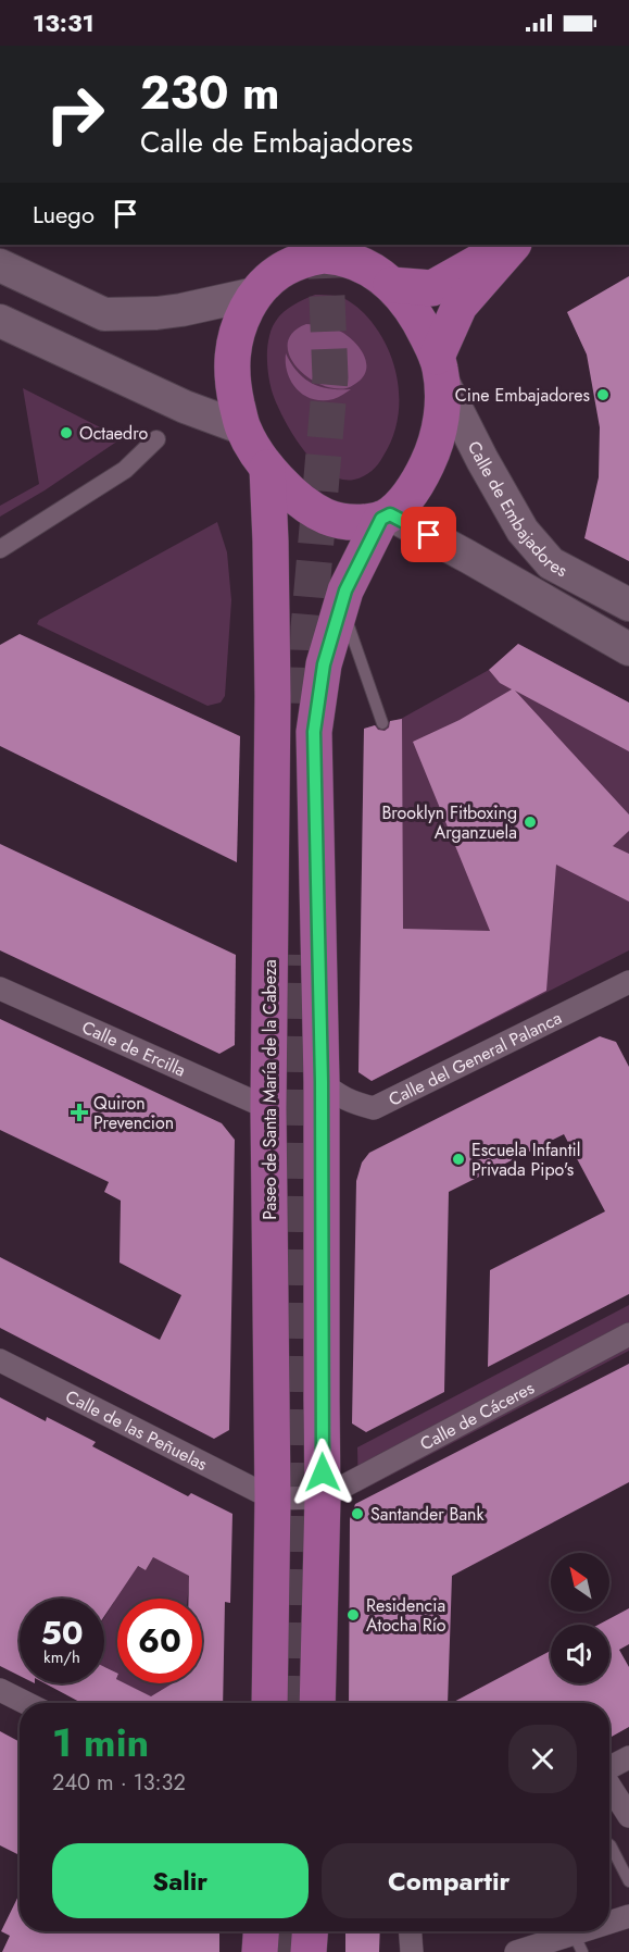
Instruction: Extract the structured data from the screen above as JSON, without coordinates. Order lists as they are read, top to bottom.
{
  "streets": {
    "main road": ["Calle de Embajadores", "Paseo de Santa María de la Cabeza"],
    "street": [
      "Calle de Ercilla",
      "Calle del General Palanca",
      "Calle de Cáceres",
      "Calle de las Peñuelas"
    ]
  },
  "crossings": [
    ["Calle de Ercilla", "Paseo de Santa María de la Cabeza"],
    ["Paseo de Santa María de la Cabeza", "Calle de las Peñuelas"]
  ],
  "places": {
    "other": [
      "Cine Embajadores",
      "Octaedro",
      "Brooklyn Fitboxing Arganzuela",
      "Escuela Infantil Privada Pipo's",
      "Santander Bank",
      "Residencia Atocha Río"
    ],
    "health": ["Quiron Prevencion"]
  },
  "north": "top left",
  "page": {
    "status": "13:31",
    "turn": ["230 m", "Calle de Embajadores"],
    "then": "Luego",
    "speed": "50 km/h",
    "limit": "60",
    "heading": ["1 min", "240 m · 13:32"],
    "buttons": ["Salir", "Compartir"]
  }
}
